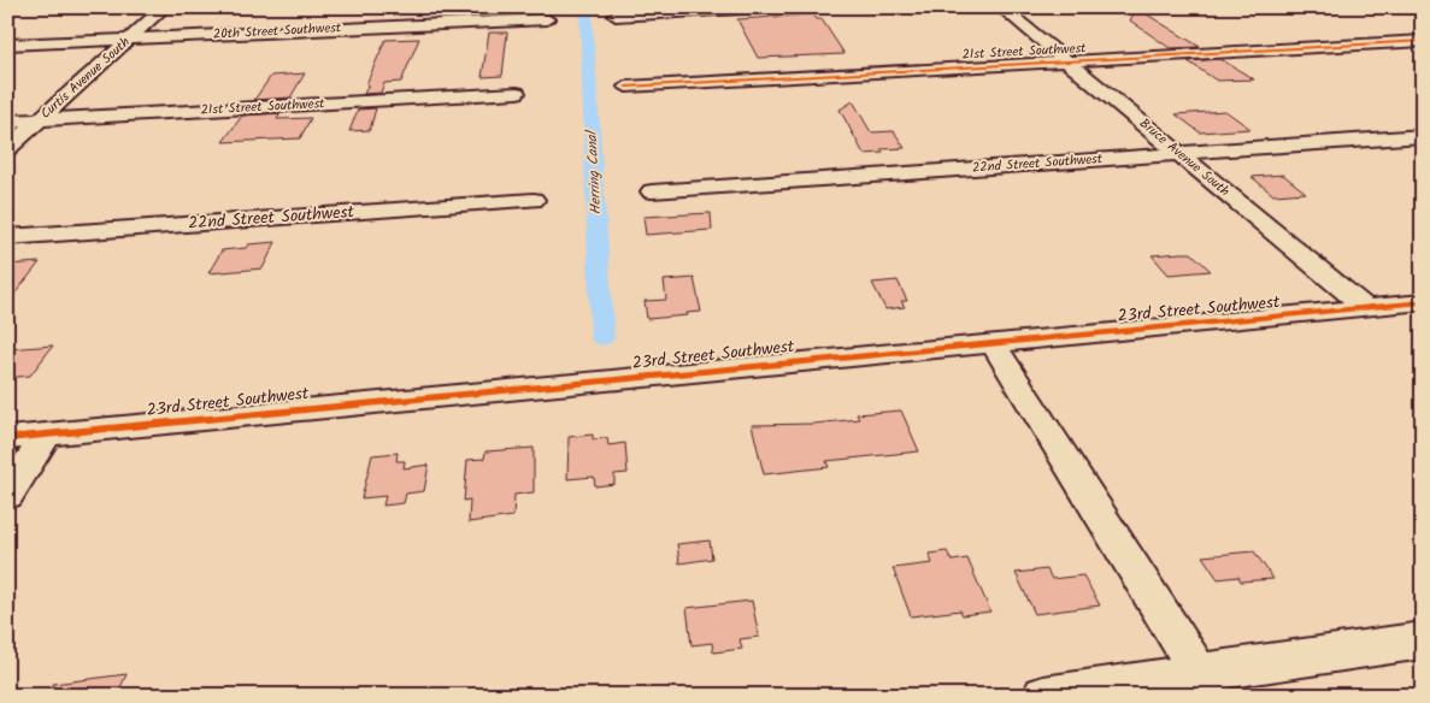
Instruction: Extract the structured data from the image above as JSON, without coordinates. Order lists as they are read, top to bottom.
{
  "streets": {
    "street": [
      "20th Street Southwest",
      "21st Street Southwest",
      "Curtis Avenue South",
      "Bruce Avenue South",
      "22nd Street Southwest",
      "23rd Street Southwest"
    ]
  },
  "crossings": [
    ["20th Street Southwest", "Curtis Avenue South"],
    ["21st Street Southwest", "Curtis Avenue South"],
    ["21st Street Southwest", "Bruce Avenue South"],
    ["Bruce Avenue South", "22nd Street Southwest"],
    ["Bruce Avenue South", "23rd Street Southwest"]
  ],
  "water": ["Herring Canal"]
}
